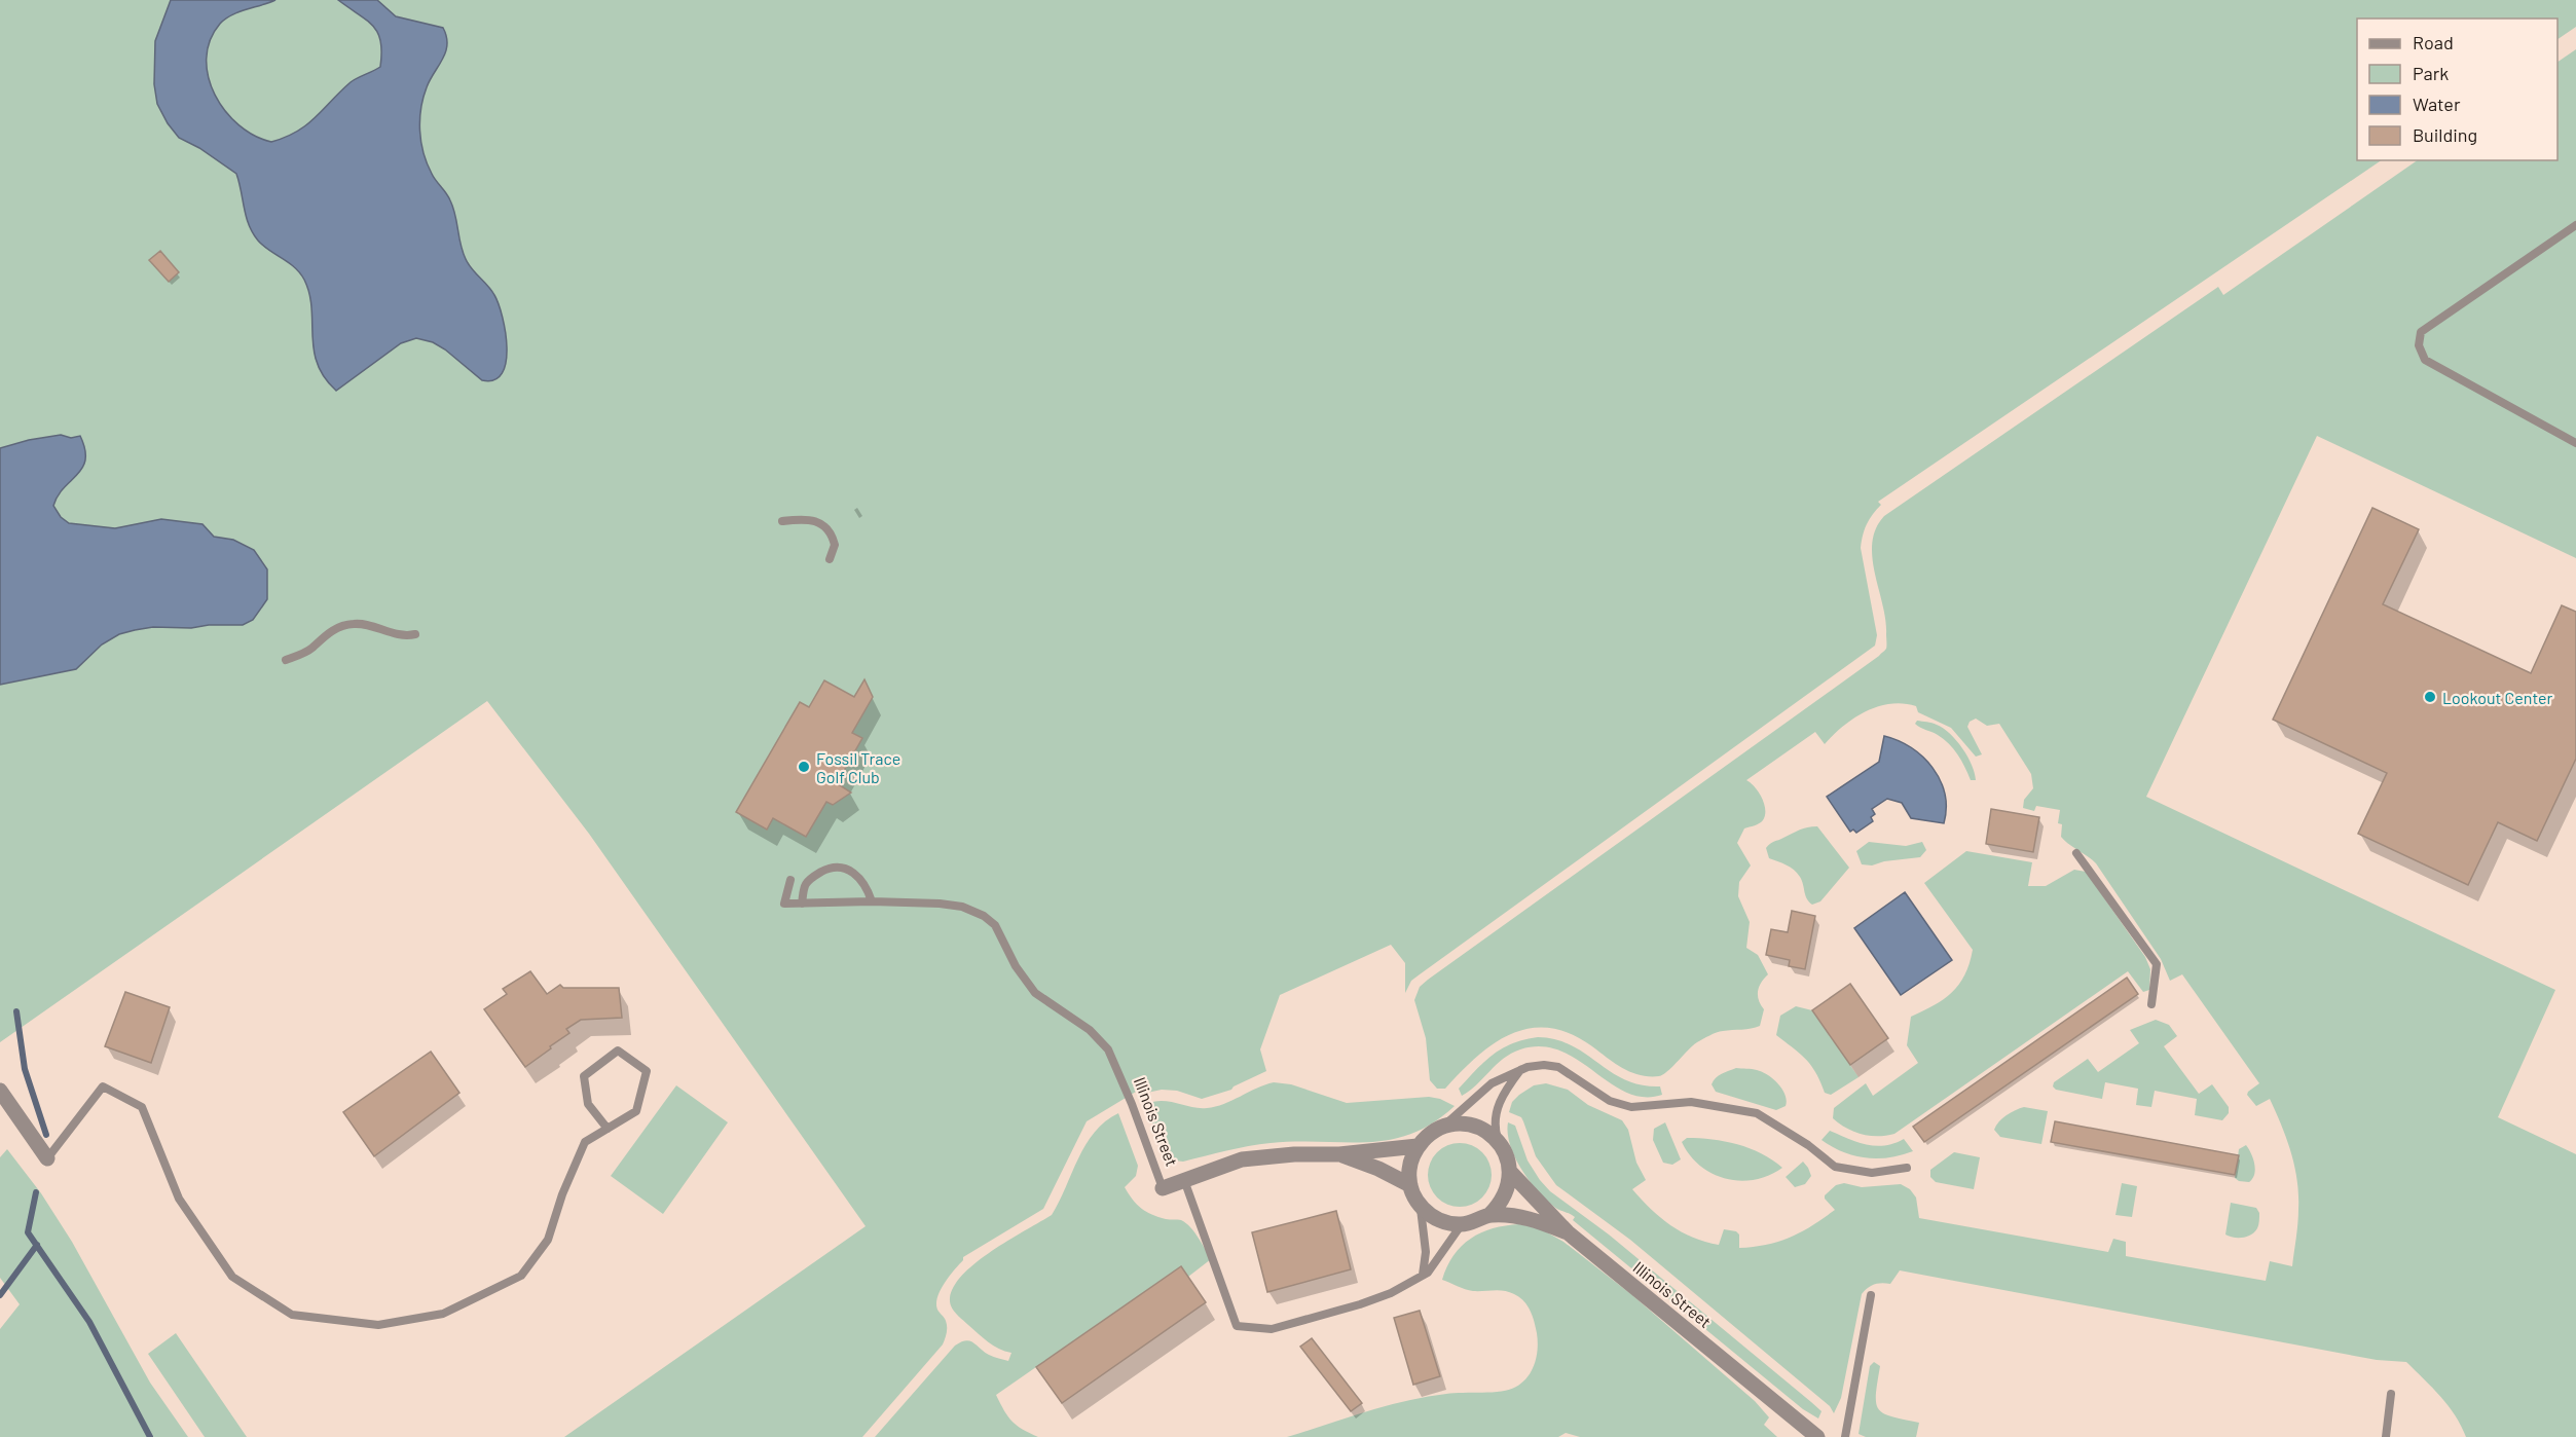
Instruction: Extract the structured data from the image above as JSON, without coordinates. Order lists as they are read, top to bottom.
{
  "streets": {
    "street": ["Illinois Street"]
  },
  "places": ["Lookout Center", "Fossil Trace Golf Club"],
  "legend": [
    "Road",
    "Park",
    "Water",
    "Building"
  ]
}
